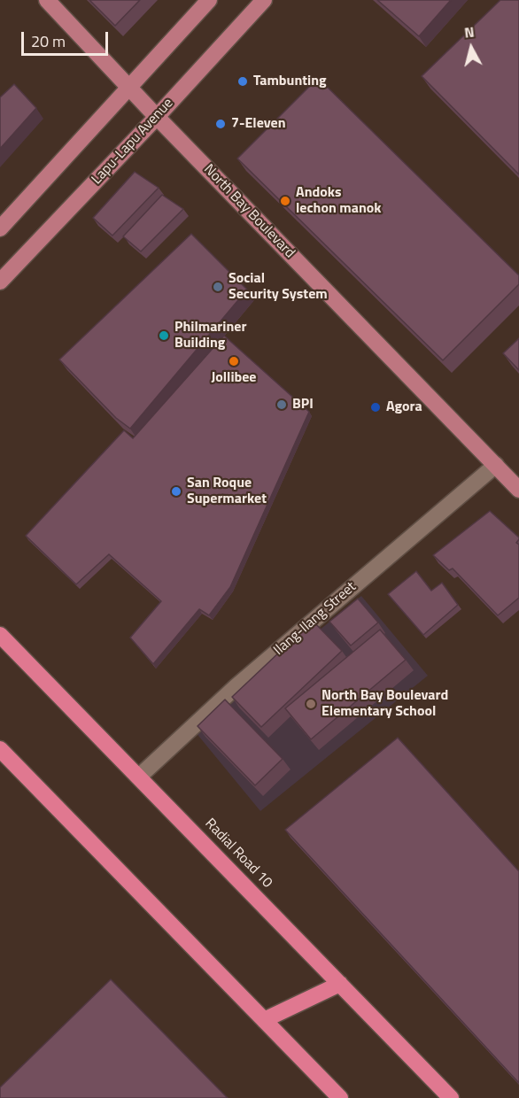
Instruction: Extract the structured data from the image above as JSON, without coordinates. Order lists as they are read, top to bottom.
{
  "streets": {
    "highway": ["Radial Road 10"],
    "main road": ["Lapu-Lapu Avenue", "North Bay Boulevard"],
    "street": ["Ilang-Ilang Street"]
  },
  "crossings": [
    ["Lapu-Lapu Avenue", "North Bay Boulevard"],
    ["North Bay Boulevard", "Ilang-Ilang Street"],
    ["Ilang-Ilang Street", "Radial Road 10"]
  ],
  "places": [
    "Tambunting",
    "7-Eleven",
    "Andoks lechon manok",
    "Social Security System",
    "Philmariner Building",
    "Jollibee",
    "BPI",
    "Agora",
    "San Roque Supermarket",
    "North Bay Boulevard Elementary School"
  ],
  "scale_bar": "20 m",
  "north": "top"
}
